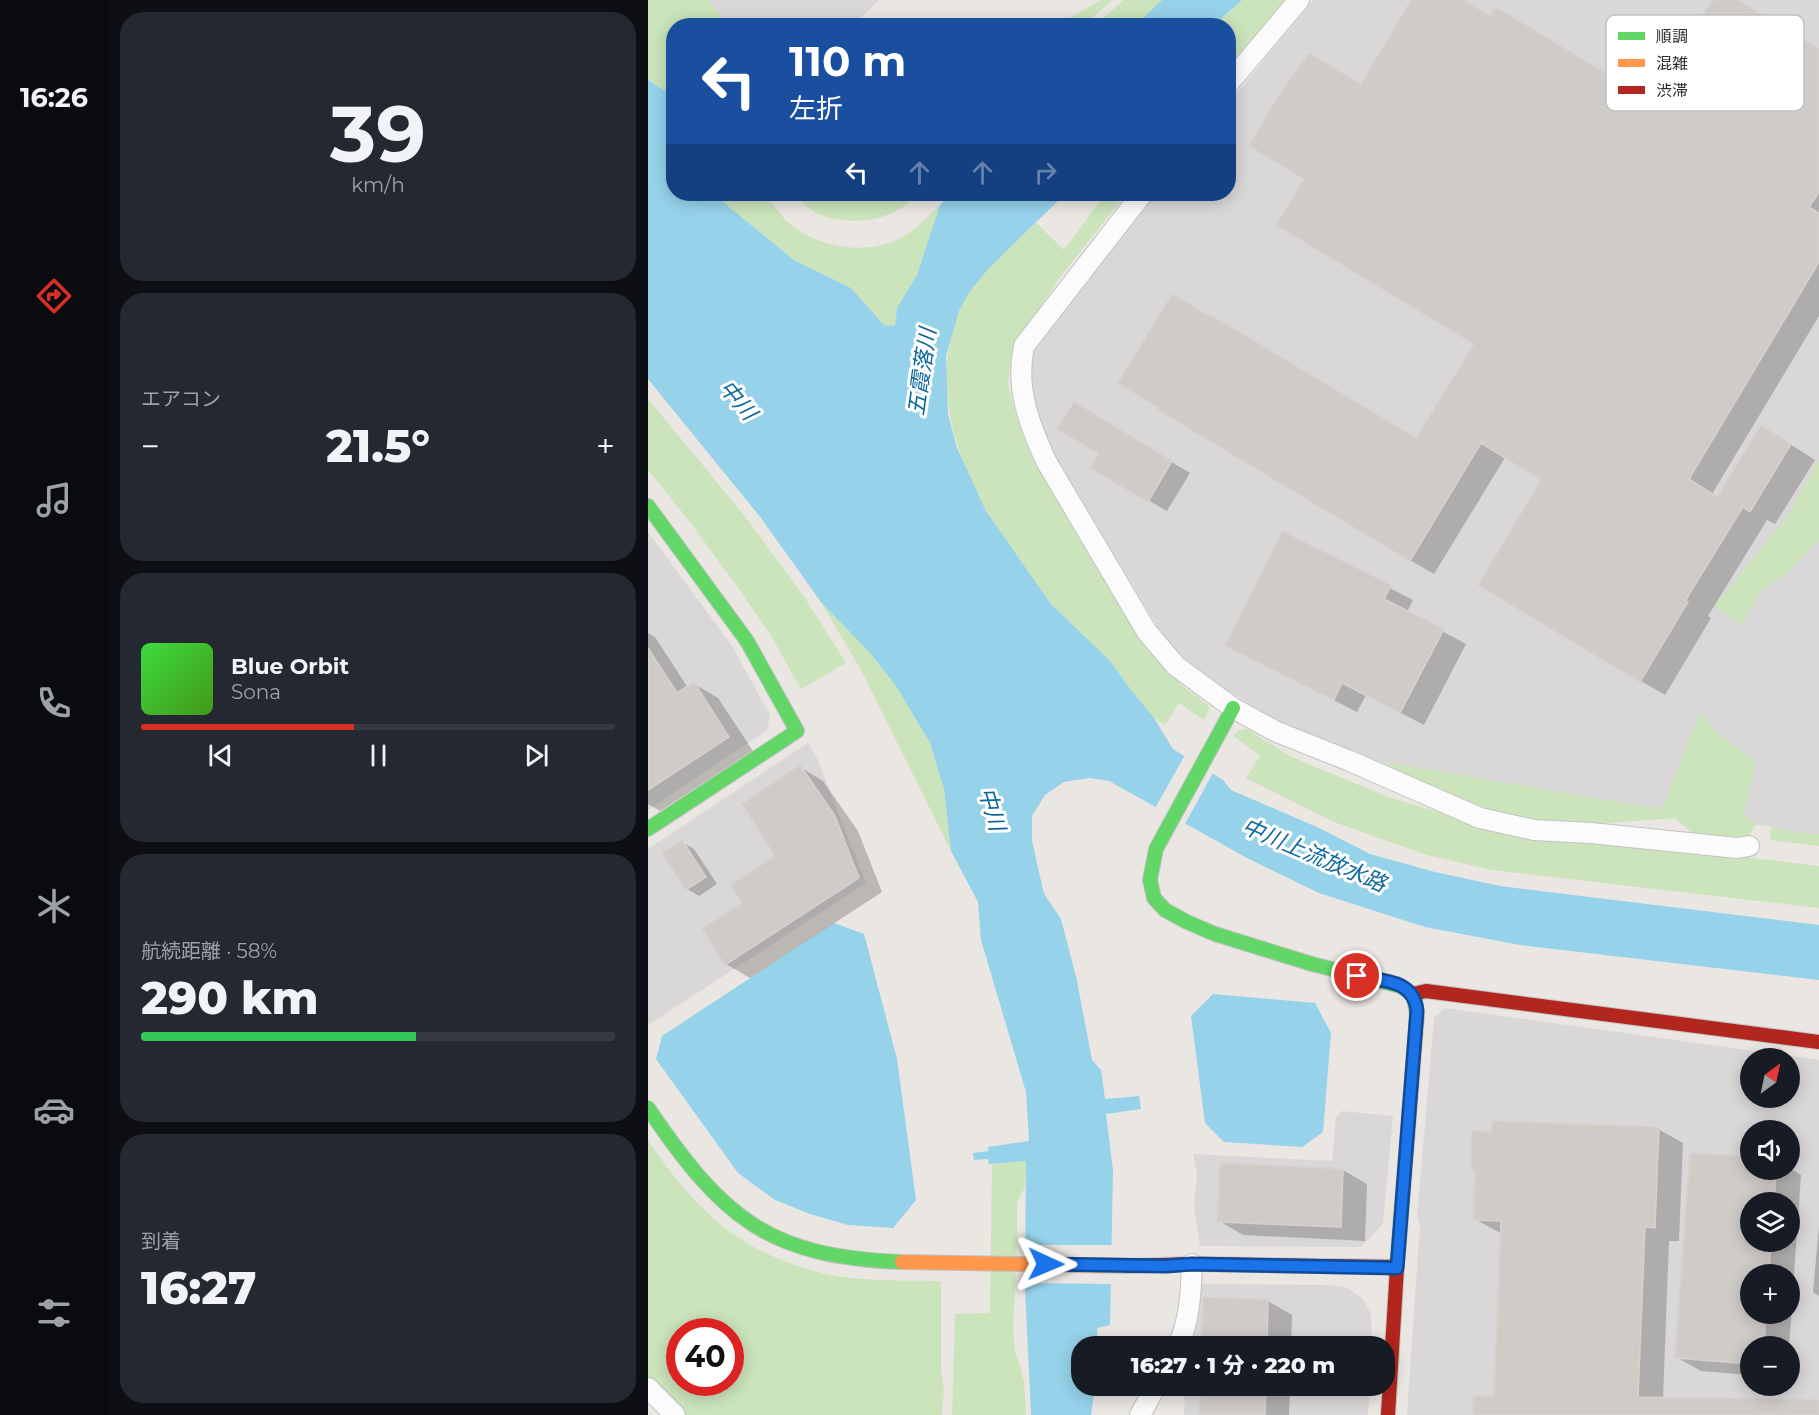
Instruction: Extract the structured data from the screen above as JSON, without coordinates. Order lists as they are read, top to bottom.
{
  "water": ["五霞落川", "中川", "中川上流放水路"],
  "legend": ["順調", "混雑", "渋滞"],
  "north": "top right",
  "page": {
    "tabs": "16:26",
    "tile": [
      ["39", "km/h"],
      "エアコン",
      ["航続距離 · 58%", "290 km"],
      ["到着", "16:27"]
    ],
    "turn": ["110 m", "左折"],
    "heat": ["−", "21.5°", "+"],
    "song": ["Blue Orbit", "Sona"],
    "map_buttons": ["+", "−"],
    "limit": "40",
    "trip": "16:27 · 1 分 · 220 m"
  }
}
